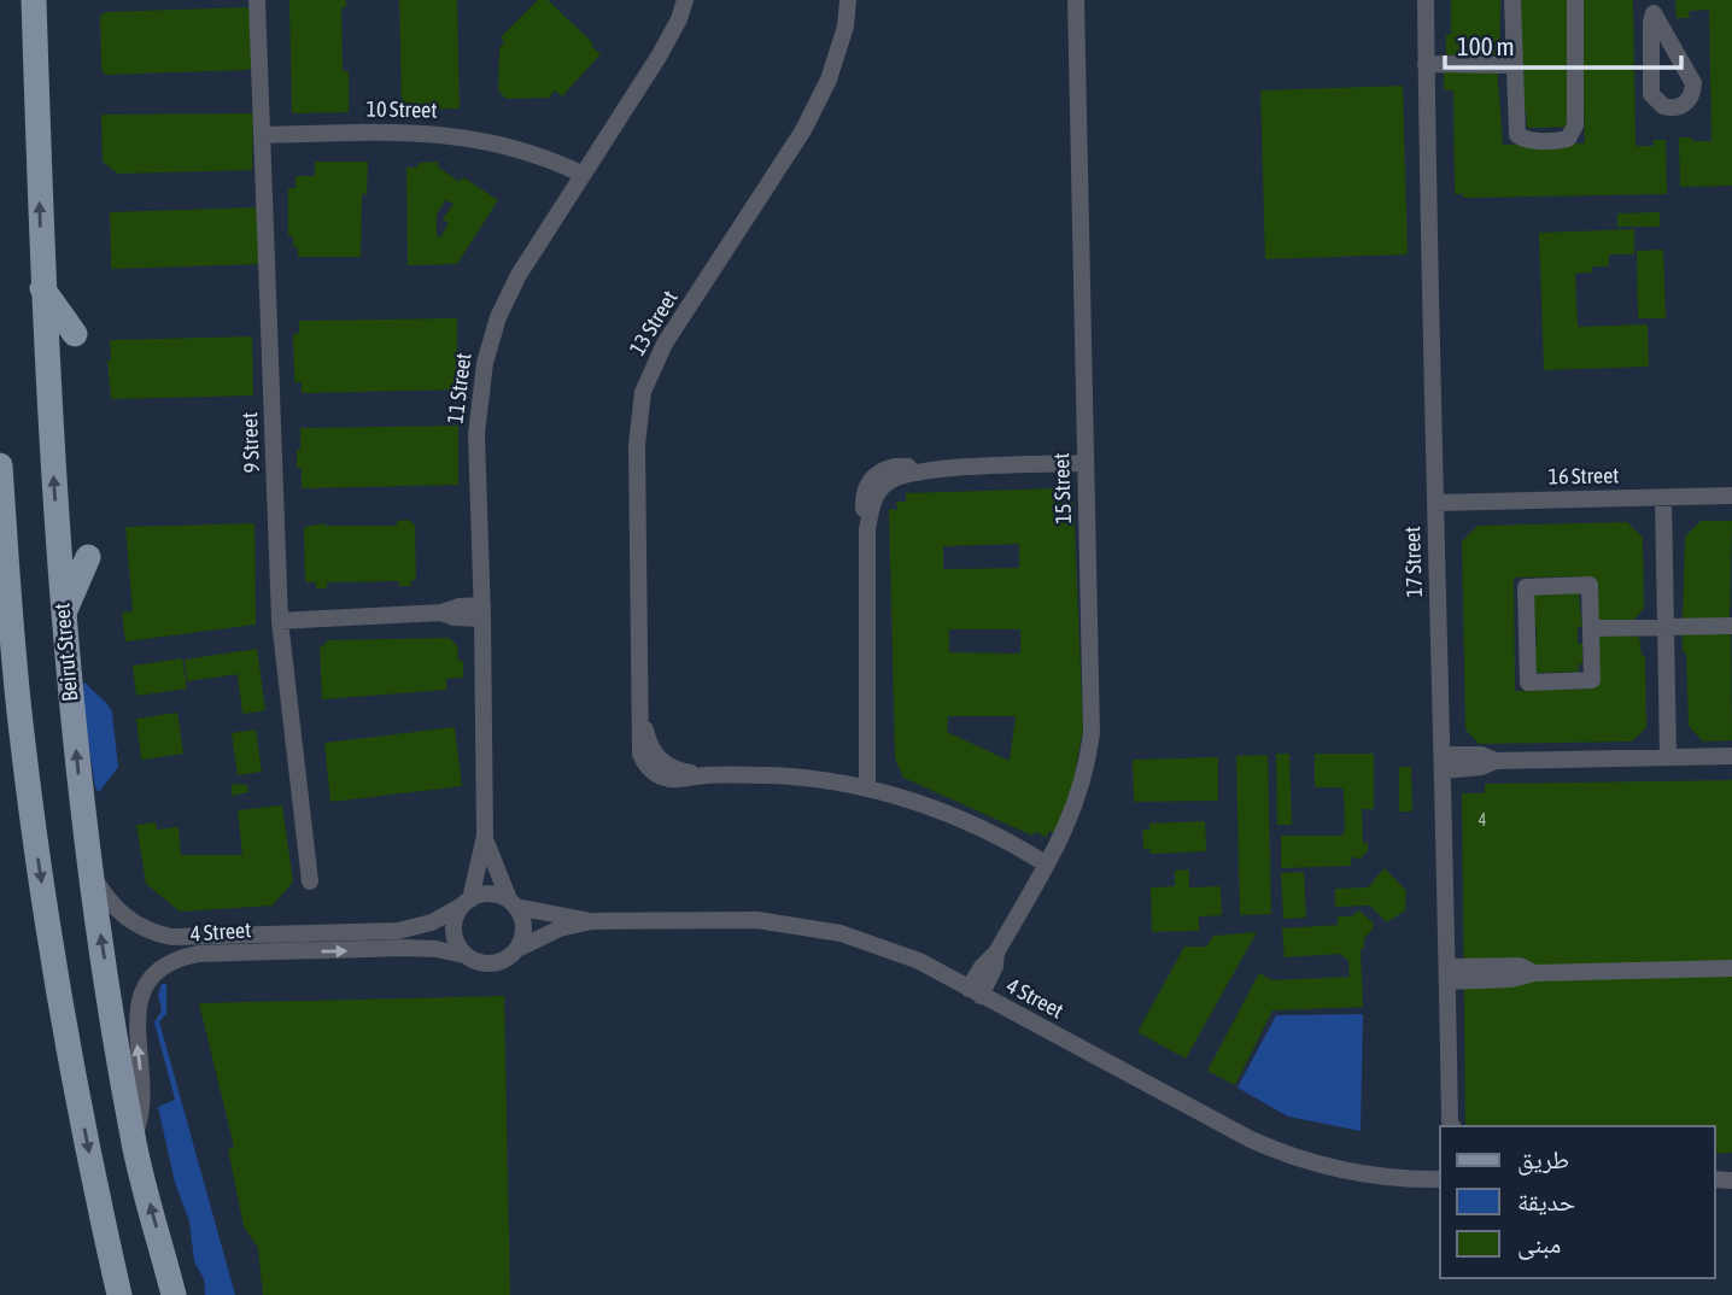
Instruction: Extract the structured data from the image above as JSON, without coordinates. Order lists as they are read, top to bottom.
{
  "streets": {
    "main road": ["Beirut Street"],
    "street": [
      "10 Street",
      "13 Street",
      "11 Street",
      "9 Street",
      "16 Street",
      "15 Street",
      "17 Street",
      "4 Street"
    ]
  },
  "crossings": [
    ["10 Street", "11 Street"],
    ["10 Street", "9 Street"],
    ["13 Street", "15 Street"],
    ["11 Street", "4 Street"],
    ["16 Street", "17 Street"],
    ["15 Street", "4 Street"],
    ["Beirut Street", "4 Street"]
  ],
  "house_numbers": ["4"],
  "legend": ["طريق", "حديقة", "مبنى"],
  "scale_bar": "100 m"
}
